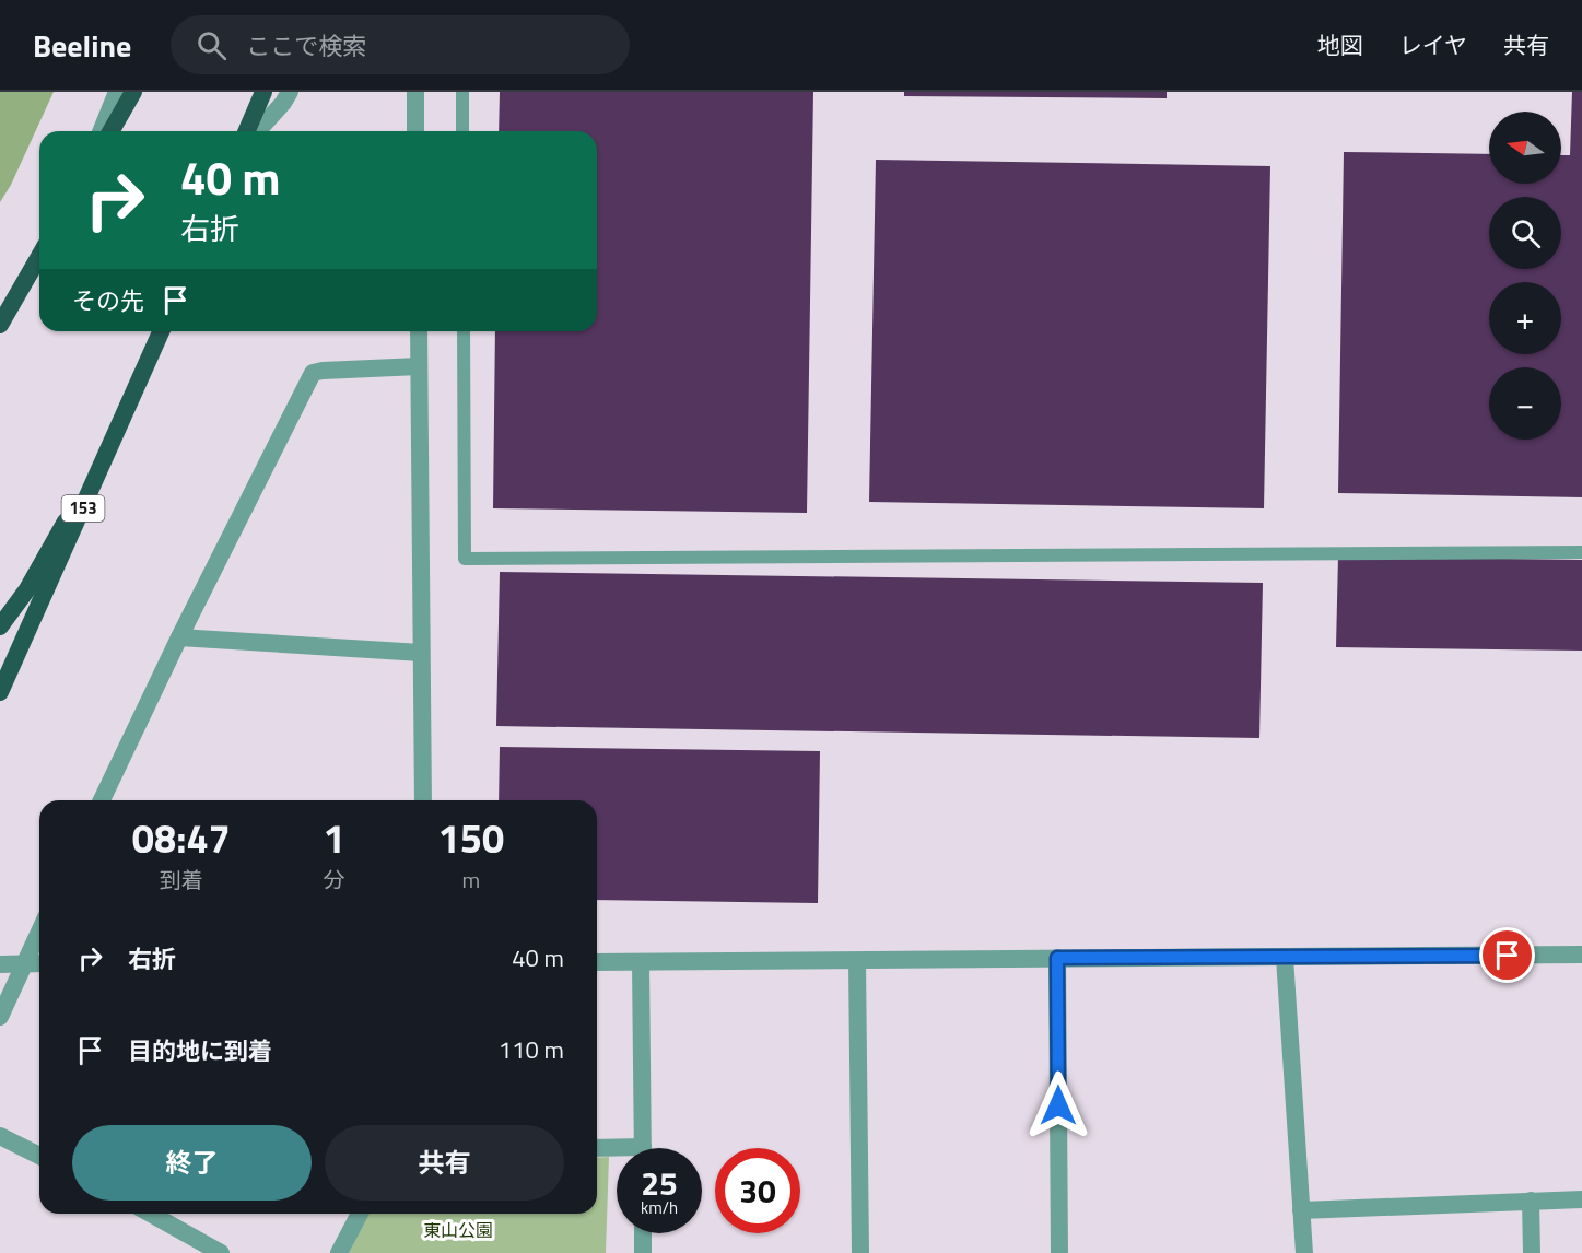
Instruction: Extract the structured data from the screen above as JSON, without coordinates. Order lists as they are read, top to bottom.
{
  "streets": {
    "highway": ["153"]
  },
  "parks": ["東山公園"],
  "north": "left",
  "page": {
    "header": "Beeline",
    "search": "ここで検索",
    "nav": ["地図", "レイヤ", "共有"],
    "map_buttons": ["+", "−"],
    "turn": ["40 m", "右折"],
    "then": "その先",
    "eta": [
      "08:47",
      "到着",
      "1",
      "分",
      "150",
      "m"
    ],
    "list": [
      {
        "name": "右折",
        "value": "40 m"
      },
      {
        "name": "目的地に到着",
        "value": "110 m"
      }
    ],
    "buttons": ["終了", "共有"],
    "speed": "25 km/h",
    "limit": "30"
  }
}
